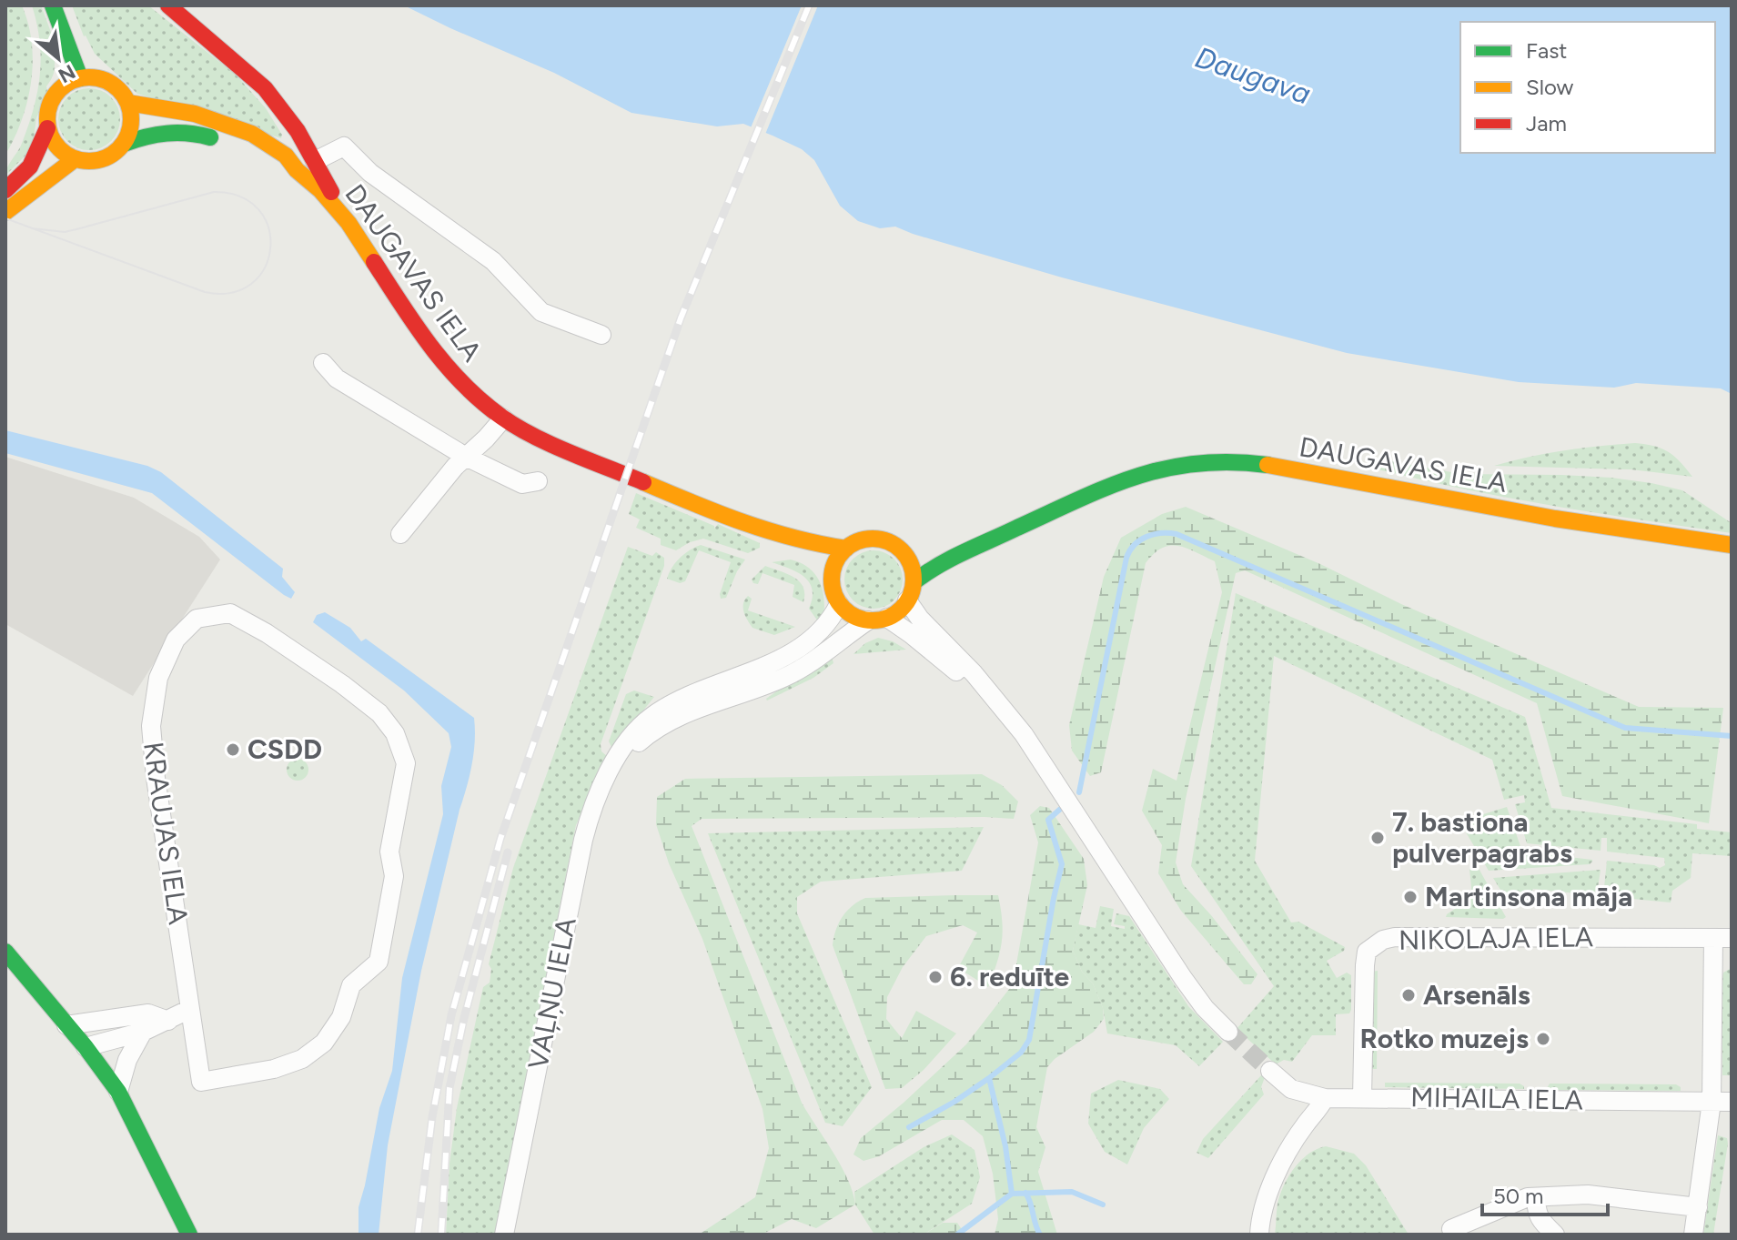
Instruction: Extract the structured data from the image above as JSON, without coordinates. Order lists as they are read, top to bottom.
{
  "streets": {
    "main road": ["DAUGAVAS IELA"],
    "street": [
      "KRAUJAS IELA",
      "NIKOLAJA IELA",
      "VAĻŅU IELA",
      "MIHAILA IELA"
    ]
  },
  "crossings": [
    ["DAUGAVAS IELA", "VAĻŅU IELA"],
    ["NIKOLAJA IELA", "MIHAILA IELA"]
  ],
  "water": ["Daugava"],
  "places": [
    "CSDD",
    "7. bastiona pulverpagrabs",
    "Martinsona māja",
    "6. reduīte",
    "Arsenāls",
    "Rotko muzejs"
  ],
  "legend": ["Fast", "Slow", "Jam"],
  "scale_bar": "50 m",
  "north": "bottom right"
}
